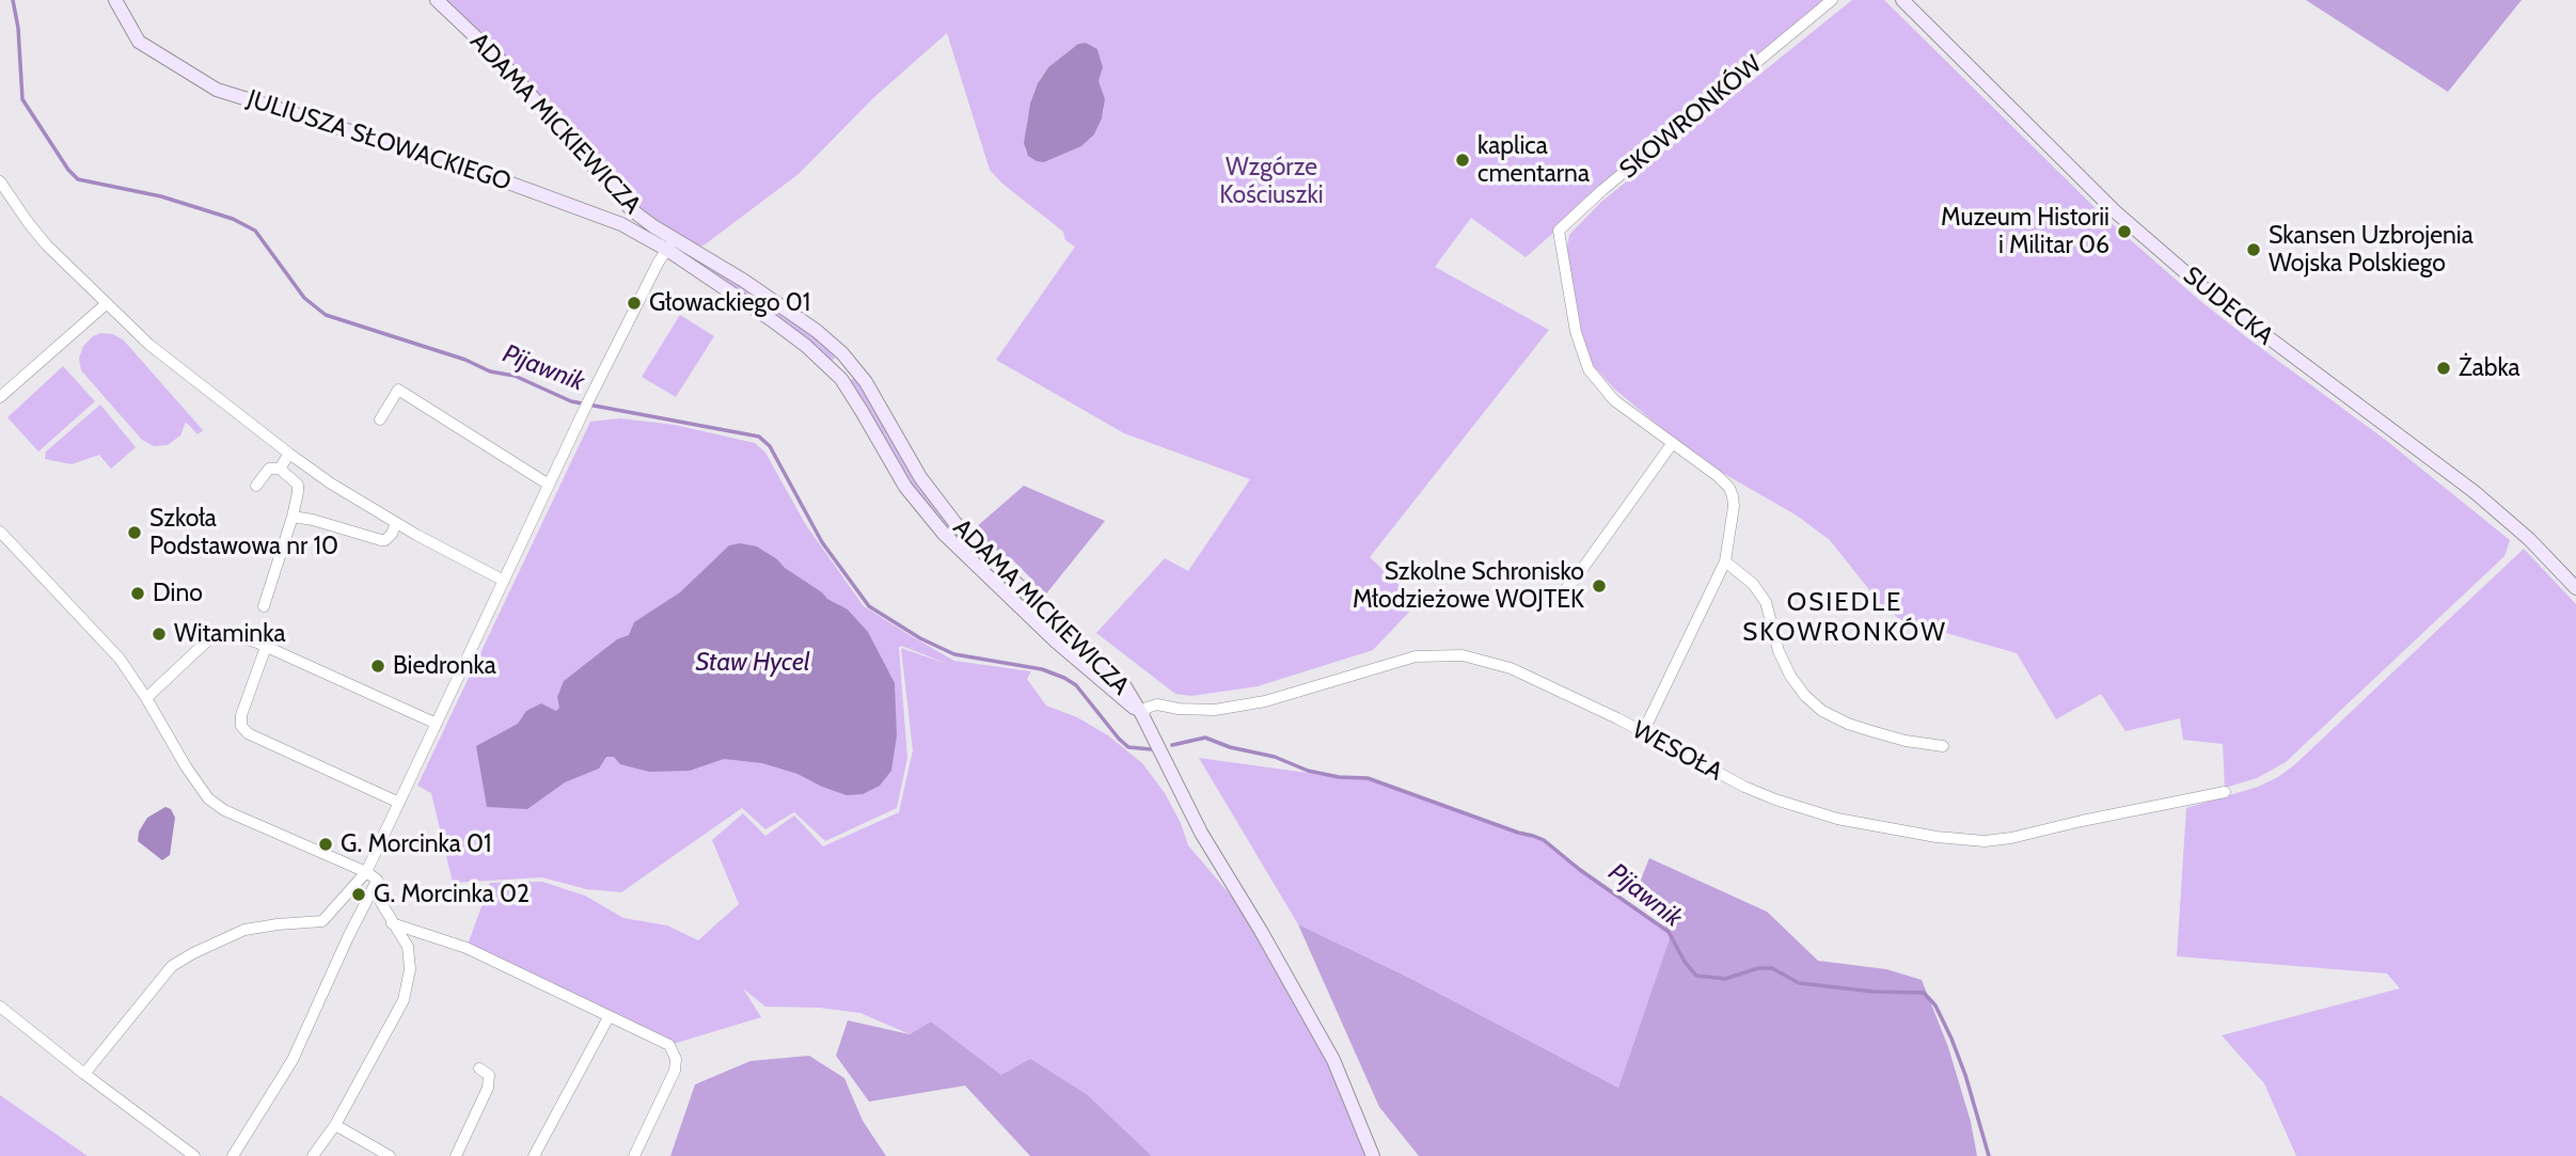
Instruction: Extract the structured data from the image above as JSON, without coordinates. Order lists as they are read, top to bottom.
{
  "streets": {
    "street": [
      "SKOWRONKÓW",
      "ADAMA MICKIEWICZA",
      "JULIUSZA SŁOWACKIEGO",
      "SUDECKA",
      "WESOŁA"
    ]
  },
  "crossings": [
    ["SKOWRONKÓW", "WESOŁA"],
    ["ADAMA MICKIEWICZA", "JULIUSZA SŁOWACKIEGO"],
    ["ADAMA MICKIEWICZA", "WESOŁA"]
  ],
  "districts": ["OSIEDLE SKOWRONKÓW"],
  "water": ["Pijawnik", "Staw Hycel"],
  "parks": ["Wzgórze Kościuszki"],
  "places": [
    "kaplica cmentarna",
    "Muzeum Historii i Militar 06",
    "Skansen Uzbrojenia Wojska Polskiego",
    "Głowackiego 01",
    "Żabka",
    "Szkoła Podstawowa nr 10",
    "Szkolne Schronisko Młodzieżowe WOJTEK",
    "Dino",
    "Witaminka",
    "Biedronka",
    "G. Morcinka 01",
    "G. Morcinka 02"
  ]
}
